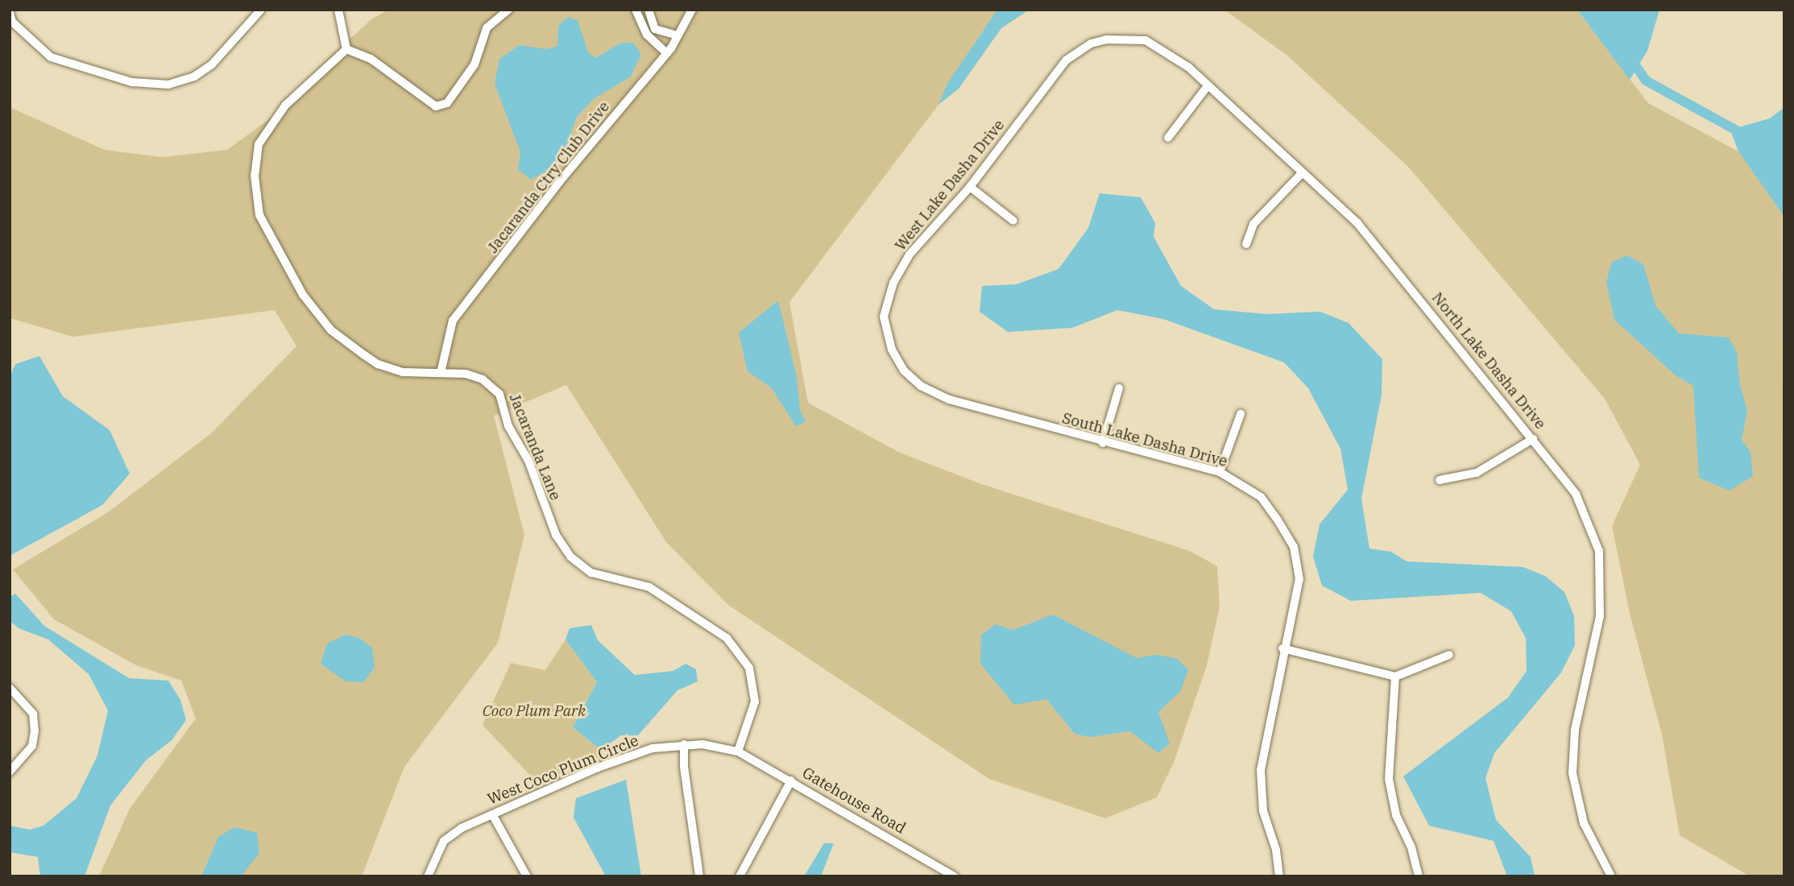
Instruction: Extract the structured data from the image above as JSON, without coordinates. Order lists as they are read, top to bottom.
{
  "streets": {
    "street": [
      "Jacaranda Ctry Club Drive",
      "West Lake Dasha Drive",
      "North Lake Dasha Drive",
      "South Lake Dasha Drive",
      "Jacaranda Lane",
      "West Coco Plum Circle",
      "Gatehouse Road"
    ]
  },
  "crossings": [
    ["Jacaranda Ctry Club Drive", "Jacaranda Lane"],
    ["West Lake Dasha Drive", "North Lake Dasha Drive"],
    ["West Lake Dasha Drive", "South Lake Dasha Drive"],
    ["Jacaranda Lane", "West Coco Plum Circle"],
    ["Jacaranda Lane", "Gatehouse Road"],
    ["West Coco Plum Circle", "Gatehouse Road"]
  ],
  "parks": ["Coco Plum Park"]
}
